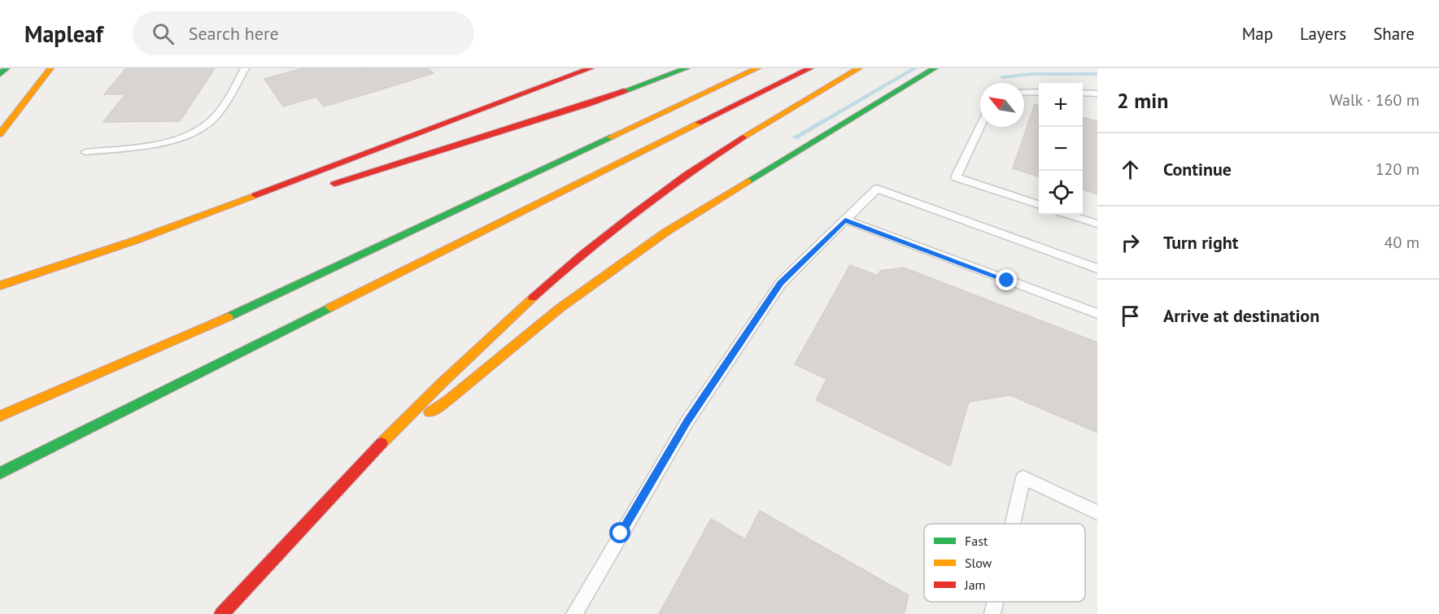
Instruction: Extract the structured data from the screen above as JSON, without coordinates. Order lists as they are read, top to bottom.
{
  "legend": ["Fast", "Slow", "Jam"],
  "north": "top left",
  "page": {
    "header": "Mapleaf",
    "search": "Search here",
    "nav": ["Map", "Layers", "Share"],
    "heading": ["2 min", "Walk · 160 m"],
    "map_buttons": ["+", "−"],
    "list": [
      ["Continue", "120 m"],
      ["Turn right", "40 m"],
      "Arrive at destination"
    ]
  }
}
